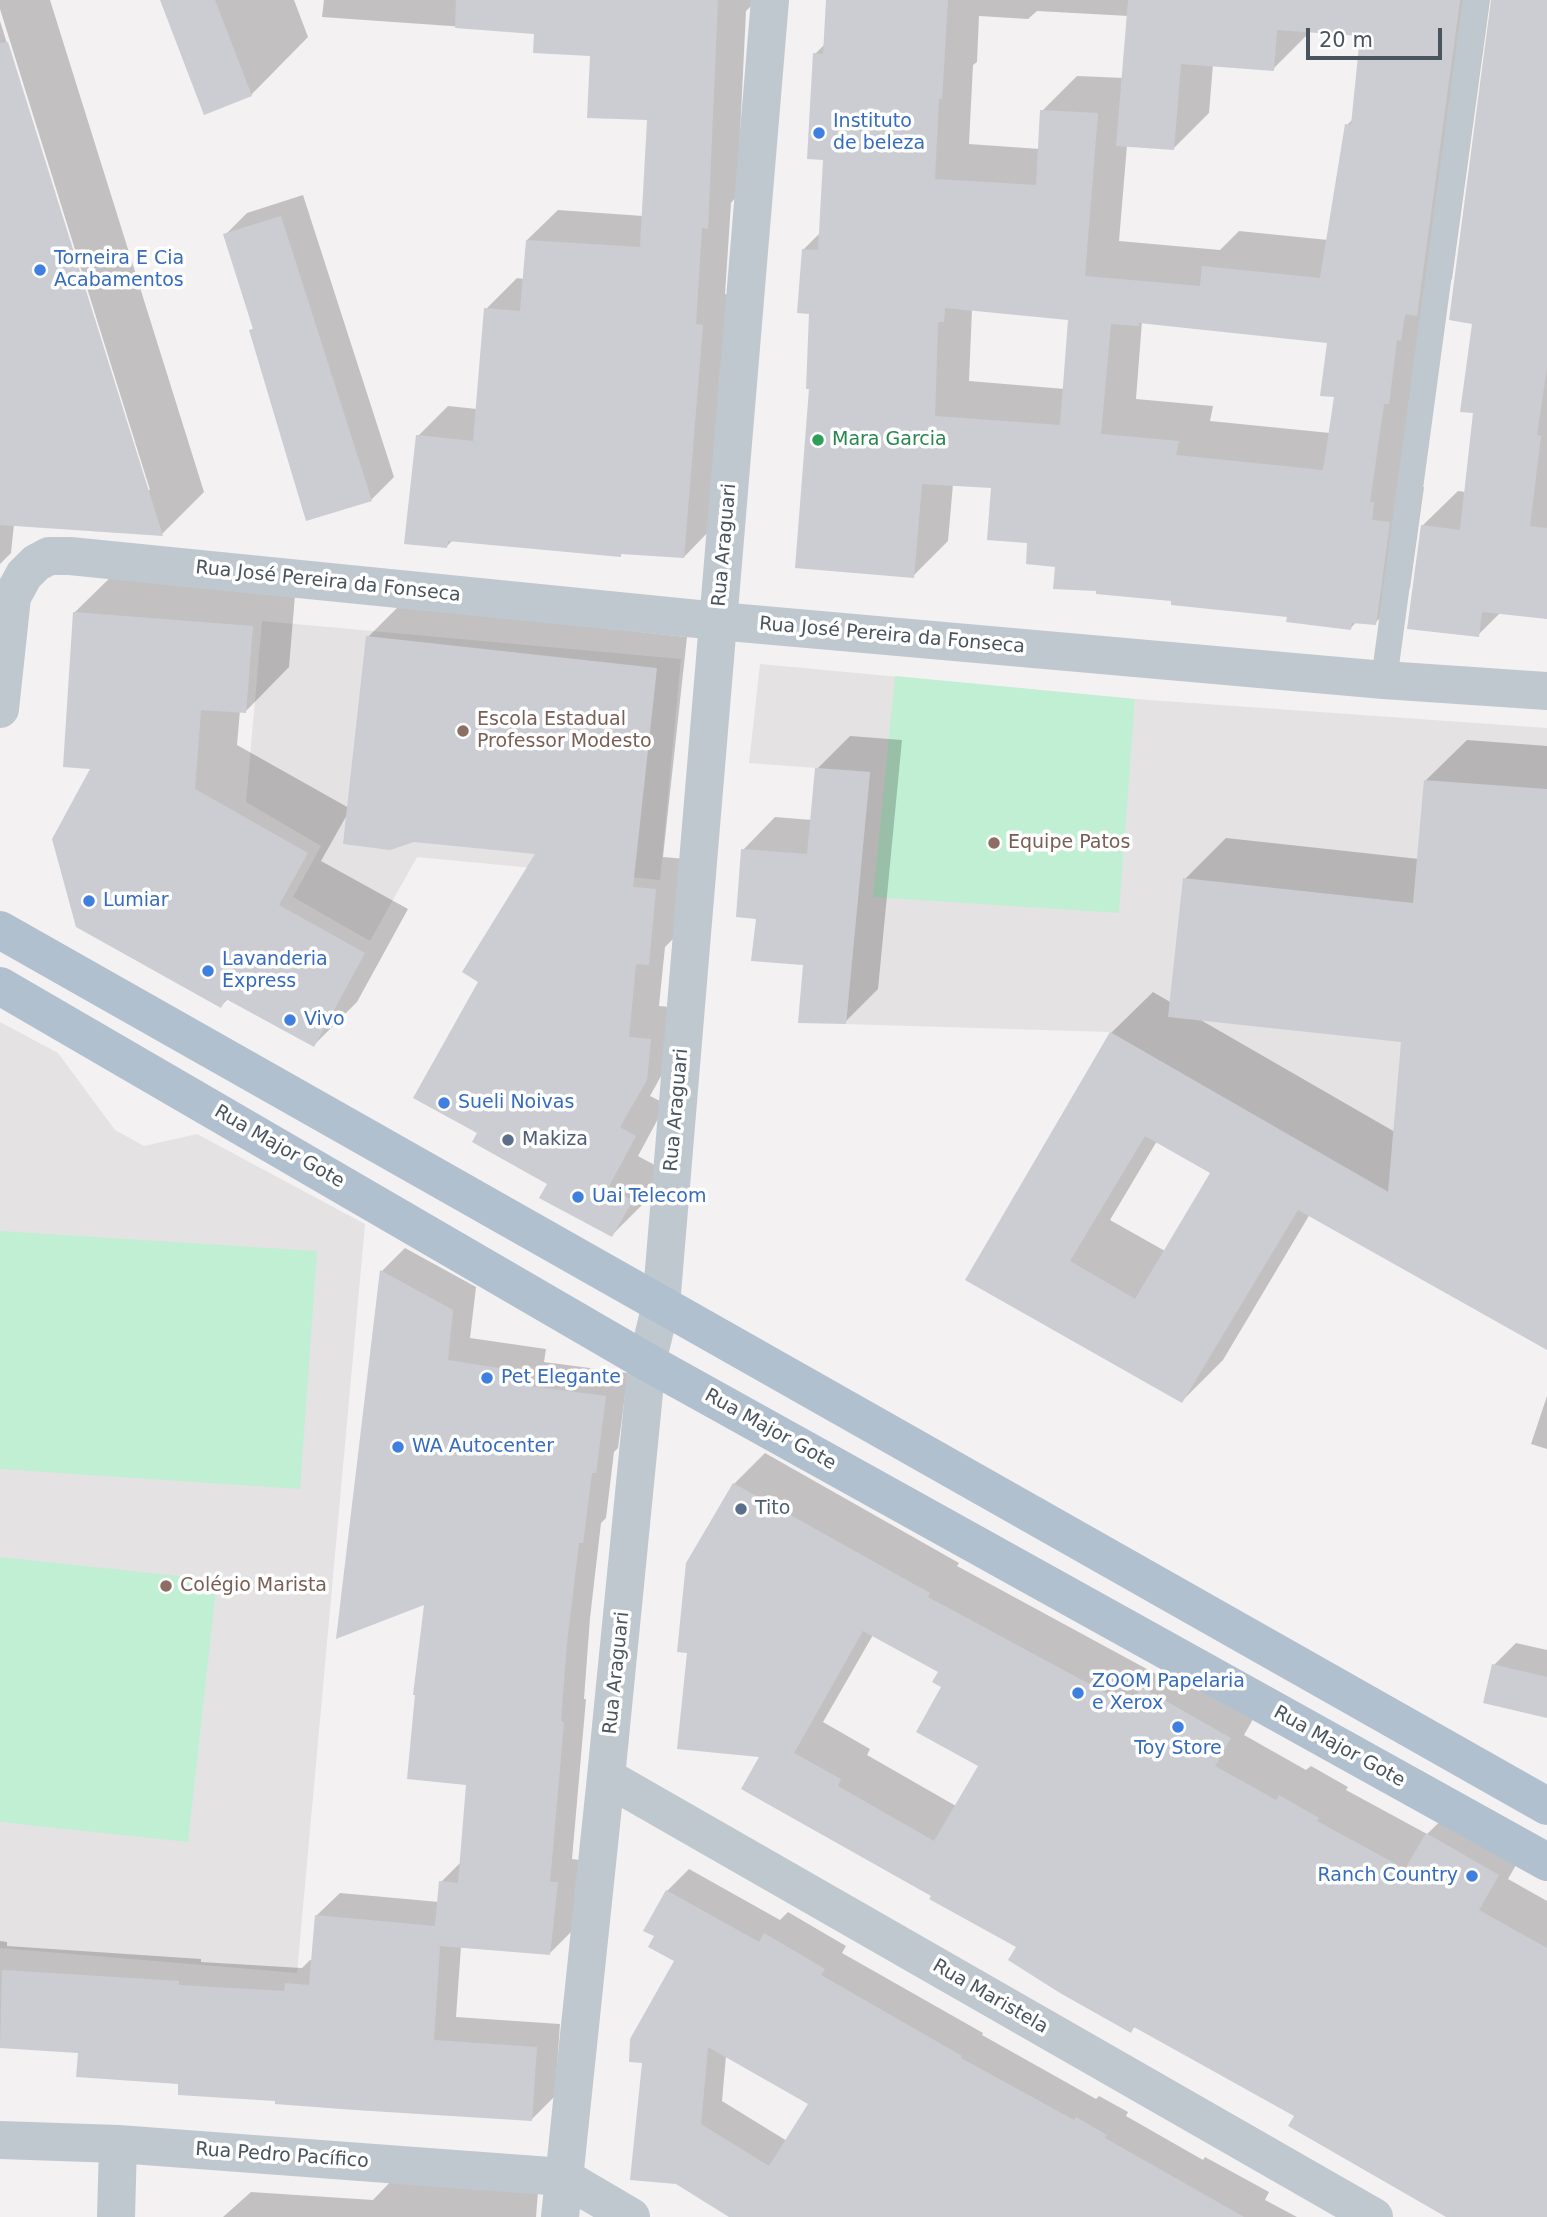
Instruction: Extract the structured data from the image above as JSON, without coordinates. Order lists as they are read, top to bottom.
{
  "streets": {
    "main road": ["Rua Major Gote"],
    "street": [
      "Rua Araguari",
      "Rua José Pereira da Fonseca",
      "Rua Maristela",
      "Rua Pedro Pacífico"
    ]
  },
  "crossings": [
    ["Rua Araguari", "Rua José Pereira da Fonseca"],
    ["Rua Araguari", "Rua Major Gote"],
    ["Rua Araguari", "Rua Maristela"],
    ["Rua Araguari", "Rua Pedro Pacífico"]
  ],
  "places": [
    "Instituto de beleza",
    "Torneira E Cia Acabamentos",
    "Mara Garcia",
    "Escola Estadual Professor Modesto",
    "Equipe Patos",
    "Lumiar",
    "Lavanderia Express",
    "Vivo",
    "Sueli Noivas",
    "Makiza",
    "Uai Telecom",
    "Pet Elegante",
    "WA Autocenter",
    "Tito",
    "Colégio Marista",
    "ZOOM Papelaria e Xerox",
    "Toy Store",
    "Ranch Country"
  ],
  "scale_bar": "20 m"
}
